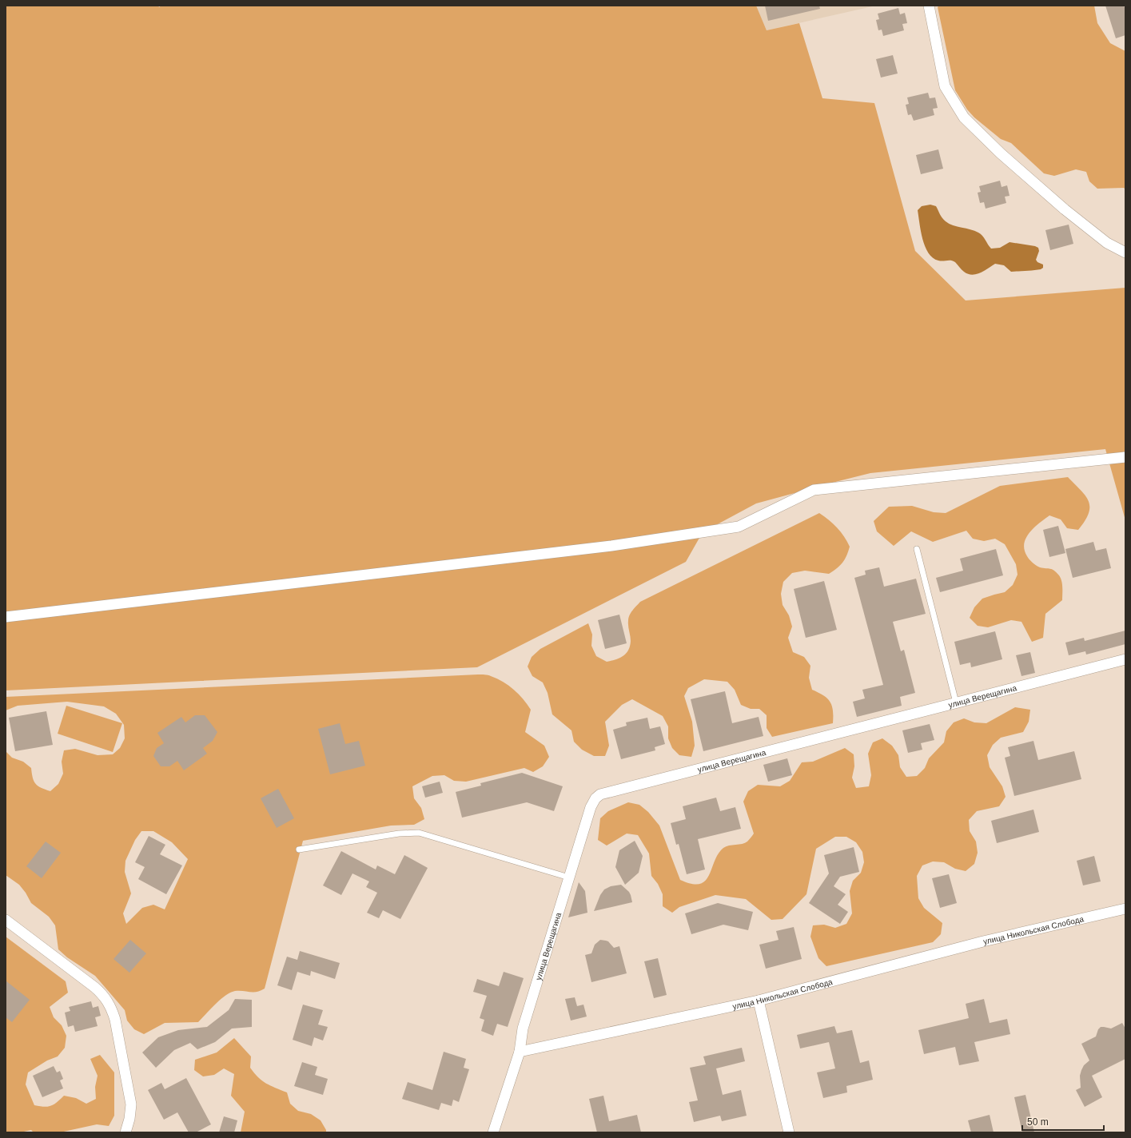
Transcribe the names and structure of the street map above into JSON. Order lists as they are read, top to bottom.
{
  "streets": {
    "street": ["улица Верещагина", "улица Никольская Слобода"]
  },
  "crossings": [
    ["улица Верещагина", "улица Никольская Слобода"]
  ],
  "scale_bar": "50 m"
}
